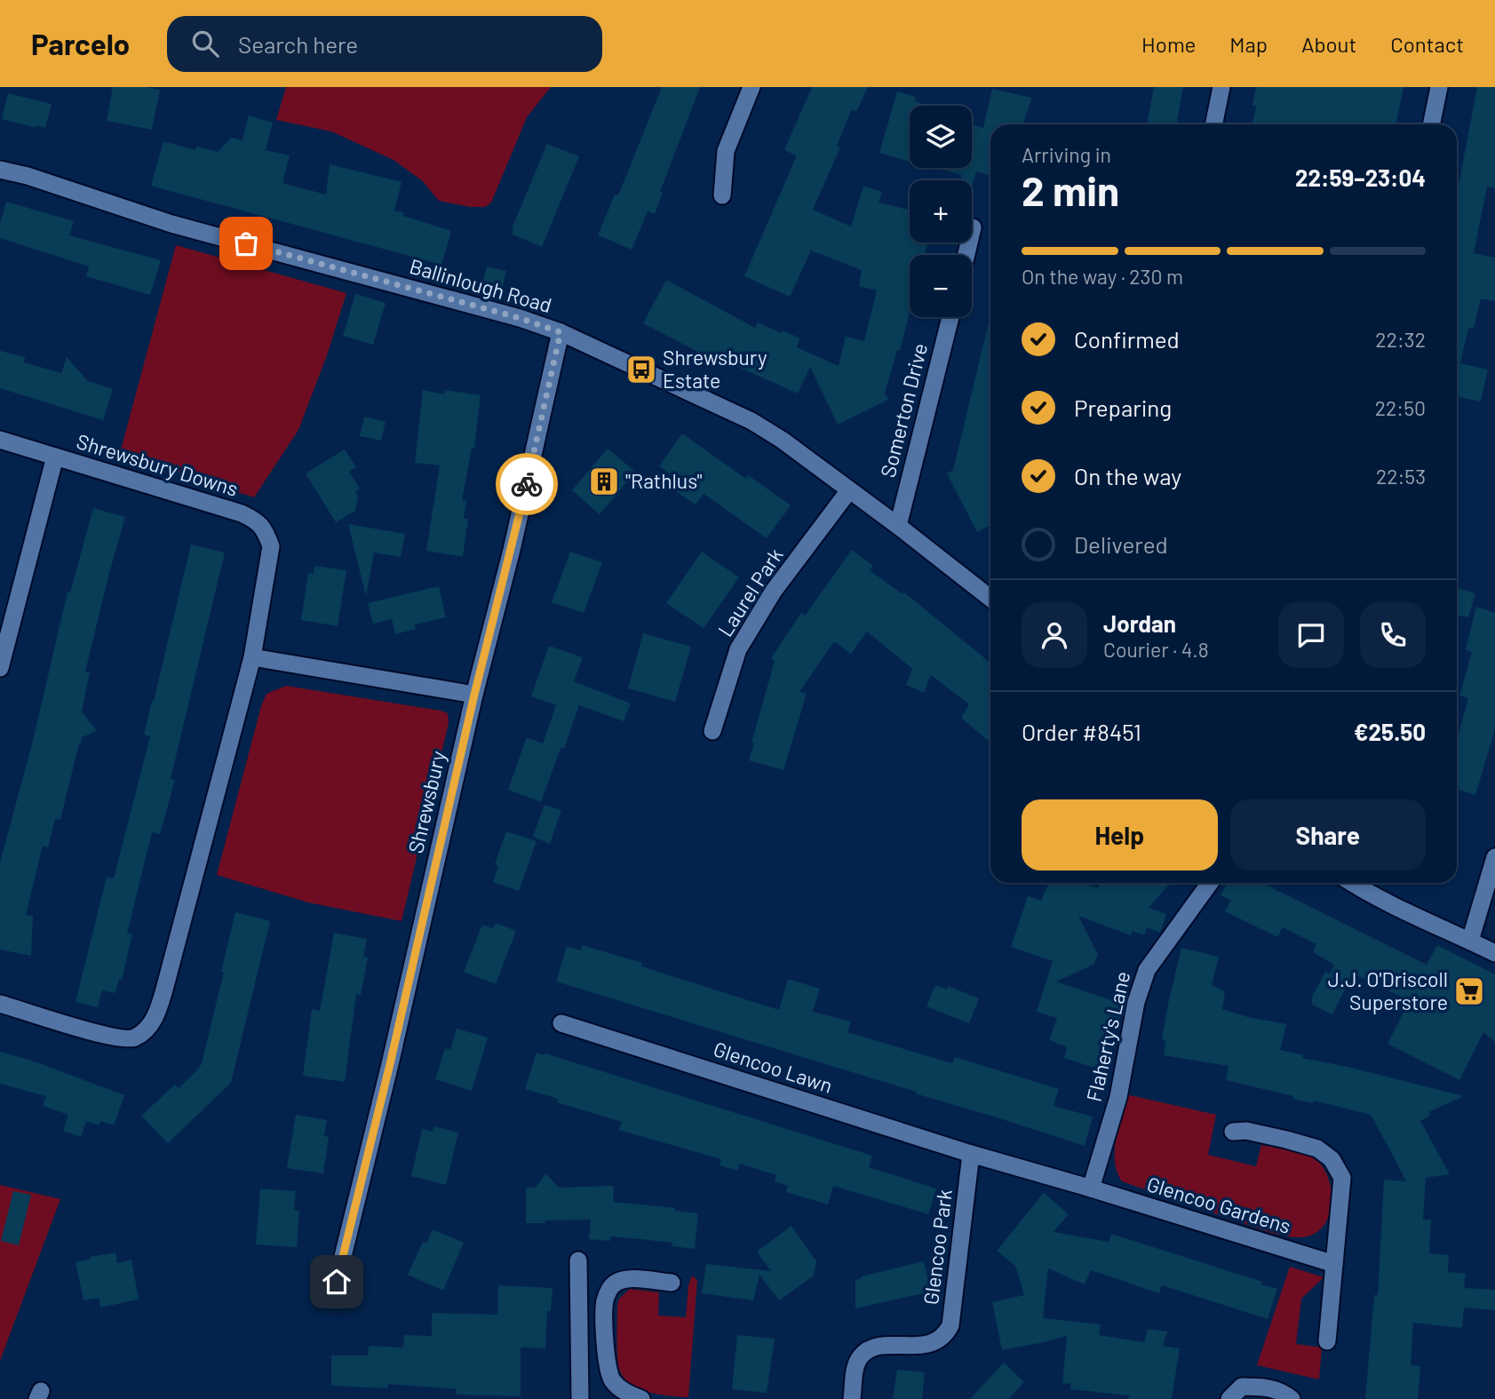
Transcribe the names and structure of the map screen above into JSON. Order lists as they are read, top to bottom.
{
  "streets": {
    "street": [
      "Ballinlough Road",
      "Somerton Drive",
      "Shrewsbury Downs",
      "Laurel Park",
      "Shrewsbury",
      "Flaherty's Lane",
      "Glencoo Lawn",
      "Glencoo Gardens",
      "Glencoo Park"
    ]
  },
  "crossings": [
    ["Ballinlough Road", "Somerton Drive"],
    ["Ballinlough Road", "Laurel Park"],
    ["Ballinlough Road", "Shrewsbury"],
    ["Flaherty's Lane", "Glencoo Gardens"],
    ["Glencoo Lawn", "Glencoo Park"]
  ],
  "places": {
    "bus stop": ["Shrewsbury Estate"],
    "building": ["\"Rathlus\""],
    "supermarket": ["J.J. O'Driscoll Superstore"]
  },
  "page": {
    "header": "Parcelo",
    "search": "Search here",
    "nav": [
      "Home",
      "Map",
      "About",
      "Contact"
    ],
    "map_buttons": ["+", "−"],
    "heading": ["2 min", "Arriving in", "22:59–23:04"],
    "panel": [
      "Jordan",
      "Courier · 4.8",
      "Order #8451",
      "€25.50"
    ],
    "bar": "On the way · 230 m",
    "list": [
      ["Confirmed", "22:32"],
      ["Preparing", "22:50"],
      ["On the way", "22:53"],
      "Delivered"
    ],
    "buttons": ["Help", "Share"]
  }
}
